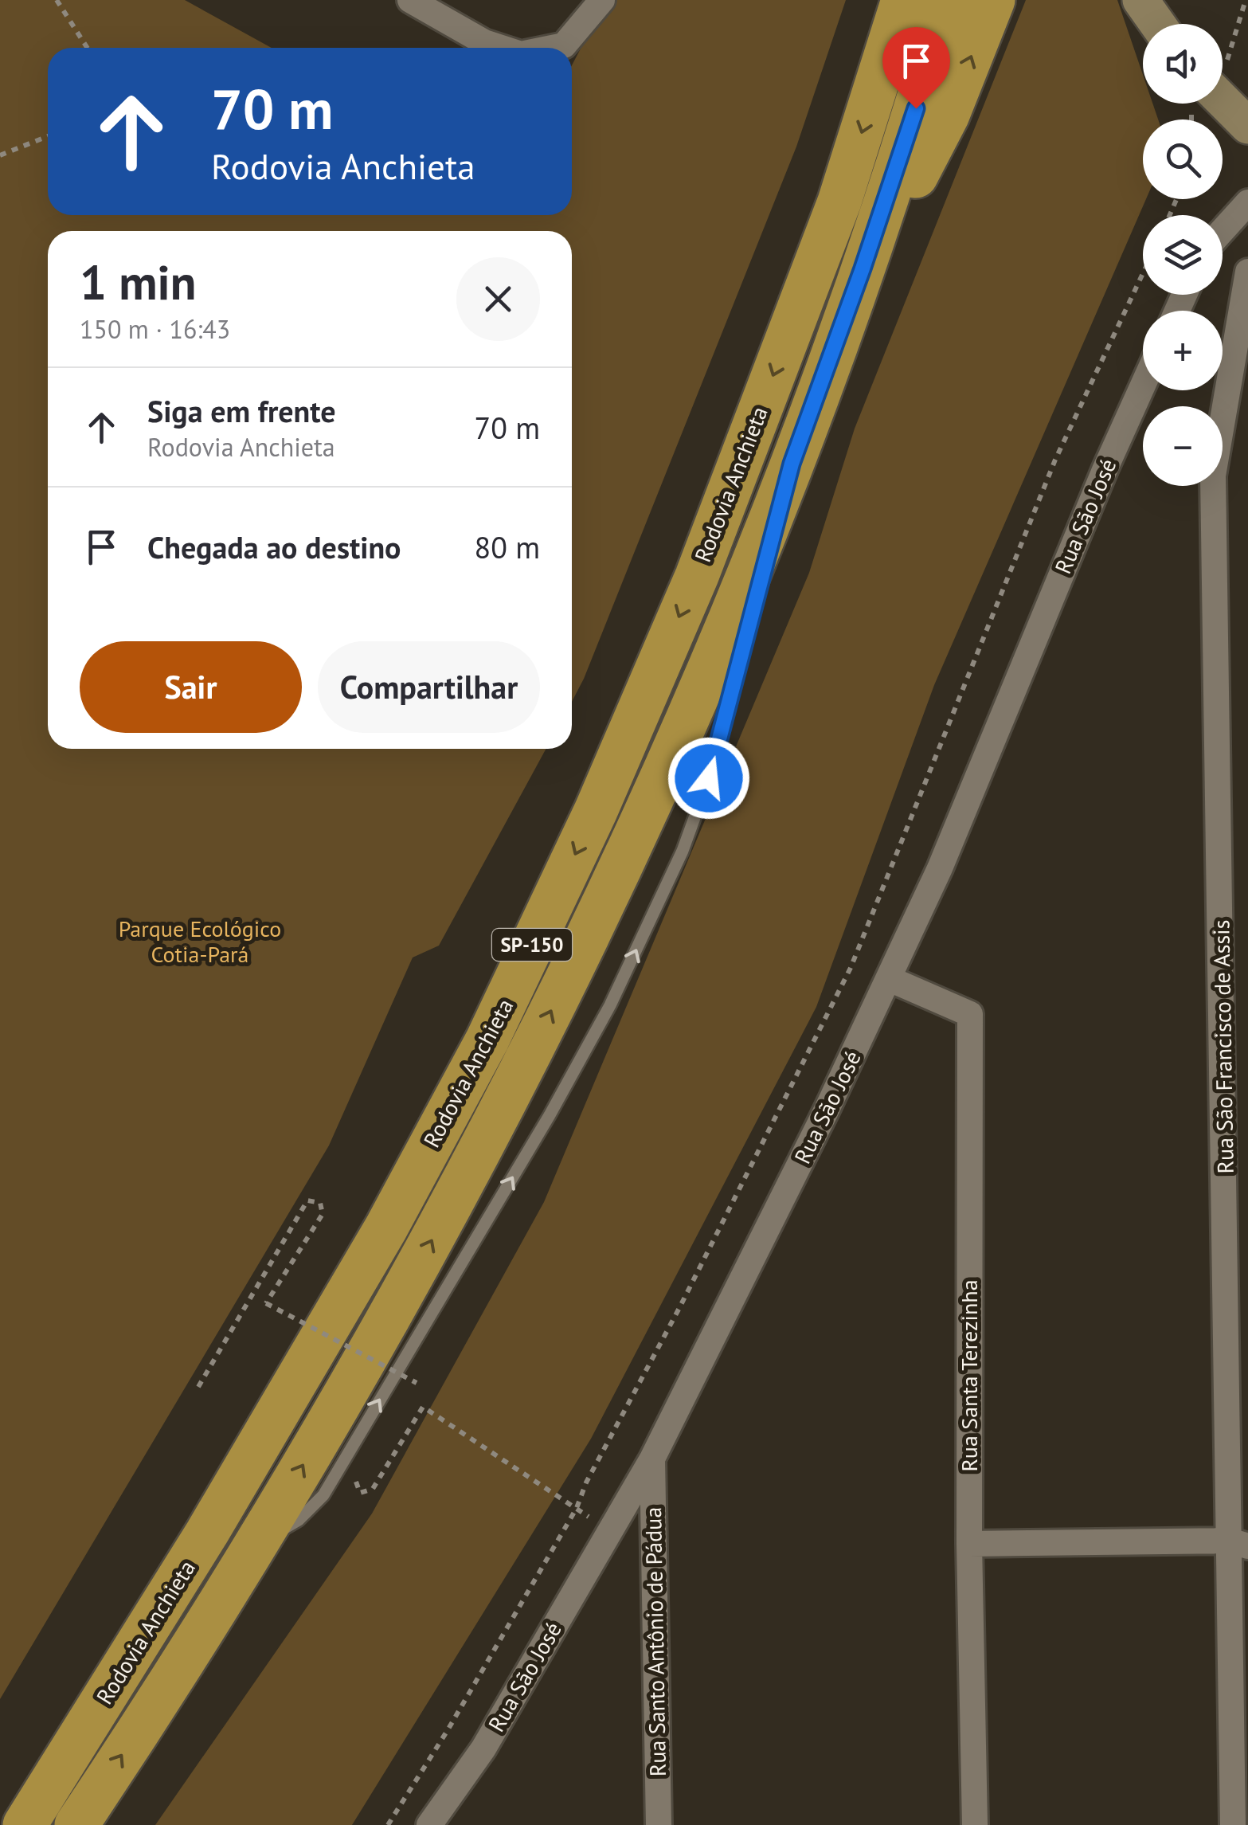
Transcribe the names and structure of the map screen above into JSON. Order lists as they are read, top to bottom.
{
  "streets": {
    "highway": ["Rodovia Anchieta", "SP-150"],
    "street": [
      "Rua São José",
      "Rua São Francisco de Assis",
      "Rua Santa Terezinha",
      "Rua Santo Antônio de Pádua"
    ]
  },
  "crossings": [
    ["Rua São José", "Rua Santa Terezinha"],
    ["Rua São José", "Rua Santo Antônio de Pádua"]
  ],
  "parks": ["Parque Ecológico Cotia-Pará"],
  "page": {
    "map_buttons": ["+", "−"],
    "turn": ["70 m", "Rodovia Anchieta"],
    "heading": ["1 min", "150 m · 16:43"],
    "list": [
      {
        "name": "Siga em frente",
        "note": "Rodovia Anchieta",
        "value": "70 m"
      },
      {
        "name": "Chegada ao destino",
        "value": "80 m"
      }
    ],
    "buttons": ["Sair", "Compartilhar"]
  }
}
